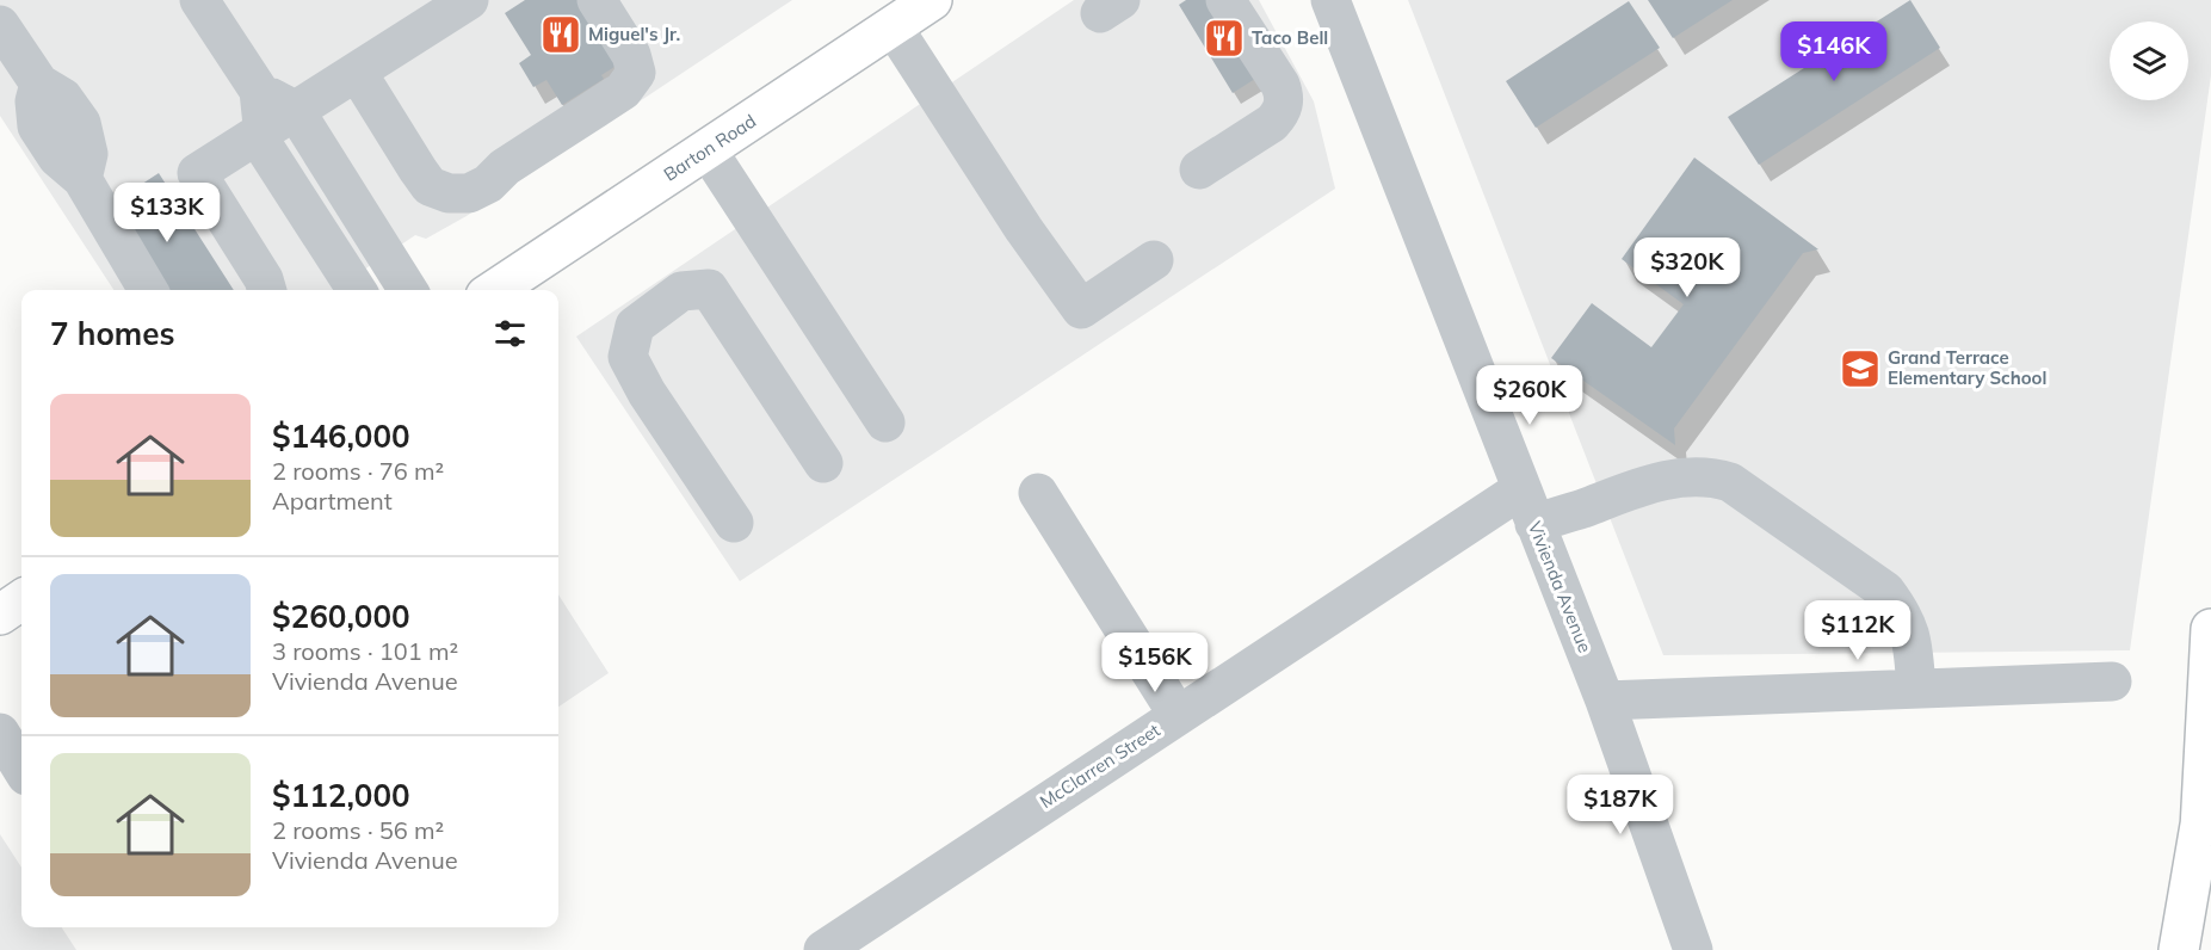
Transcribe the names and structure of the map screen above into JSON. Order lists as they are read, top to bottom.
{
  "streets": {
    "main road": ["Barton Road"],
    "street": ["Vivienda Avenue", "McClarren Street"]
  },
  "crossings": [
    ["Vivienda Avenue", "McClarren Street"]
  ],
  "places": {
    "restaurant": ["Miguel's Jr.", "Taco Bell"],
    "school or university": ["Grand Terrace Elementary School"]
  },
  "page": {
    "price": [
      "$146K",
      "$133K",
      "$320K",
      "$260K",
      "$112K",
      "$156K",
      "$187K"
    ],
    "heading": "7 homes",
    "list": [
      {
        "name": "$146,000",
        "note": "2 rooms · 76 m² · Apartment"
      },
      {
        "name": "$260,000",
        "note": "3 rooms · 101 m² · Vivienda Avenue"
      },
      {
        "name": "$112,000",
        "note": "2 rooms · 56 m² · Vivienda Avenue"
      }
    ]
  }
}
